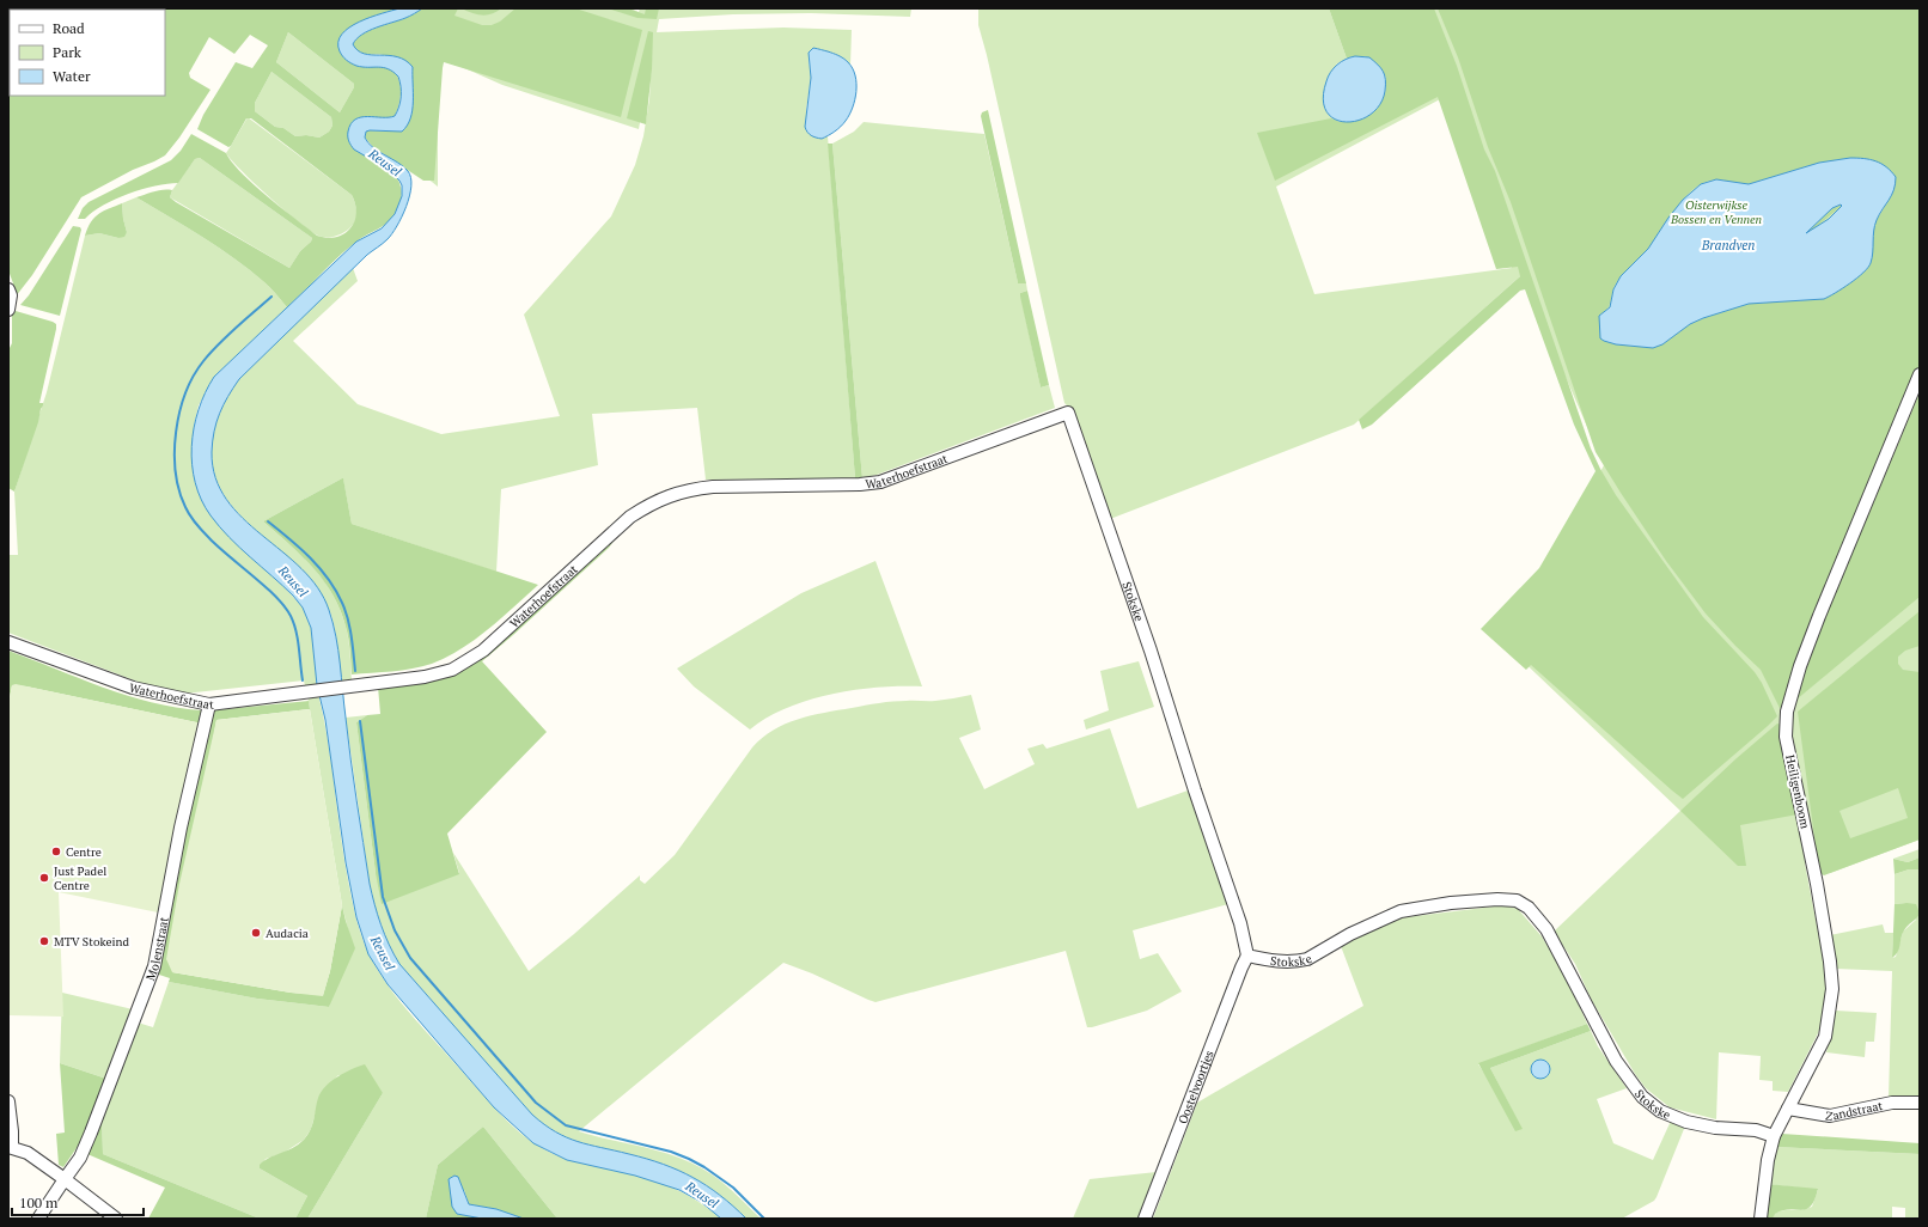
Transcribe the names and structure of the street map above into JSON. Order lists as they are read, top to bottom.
{
  "streets": {
    "street": [
      "Waterhoefstraat",
      "Stokske",
      "Heiligenboom",
      "Molenstraat",
      "Oostelvoortjes",
      "Zandstraat"
    ]
  },
  "crossings": [
    ["Waterhoefstraat", "Stokske"],
    ["Waterhoefstraat", "Molenstraat"],
    ["Stokske", "Heiligenboom"],
    ["Stokske", "Oostelvoortjes"],
    ["Heiligenboom", "Zandstraat"]
  ],
  "water": ["Reusel", "Brandven"],
  "parks": ["Oisterwijkse Bossen en Vennen"],
  "places": [
    "Centre",
    "Just Padel Centre",
    "Audacia",
    "MTV Stokeind"
  ],
  "legend": ["Road", "Park", "Water"],
  "scale_bar": "100 m"
}
